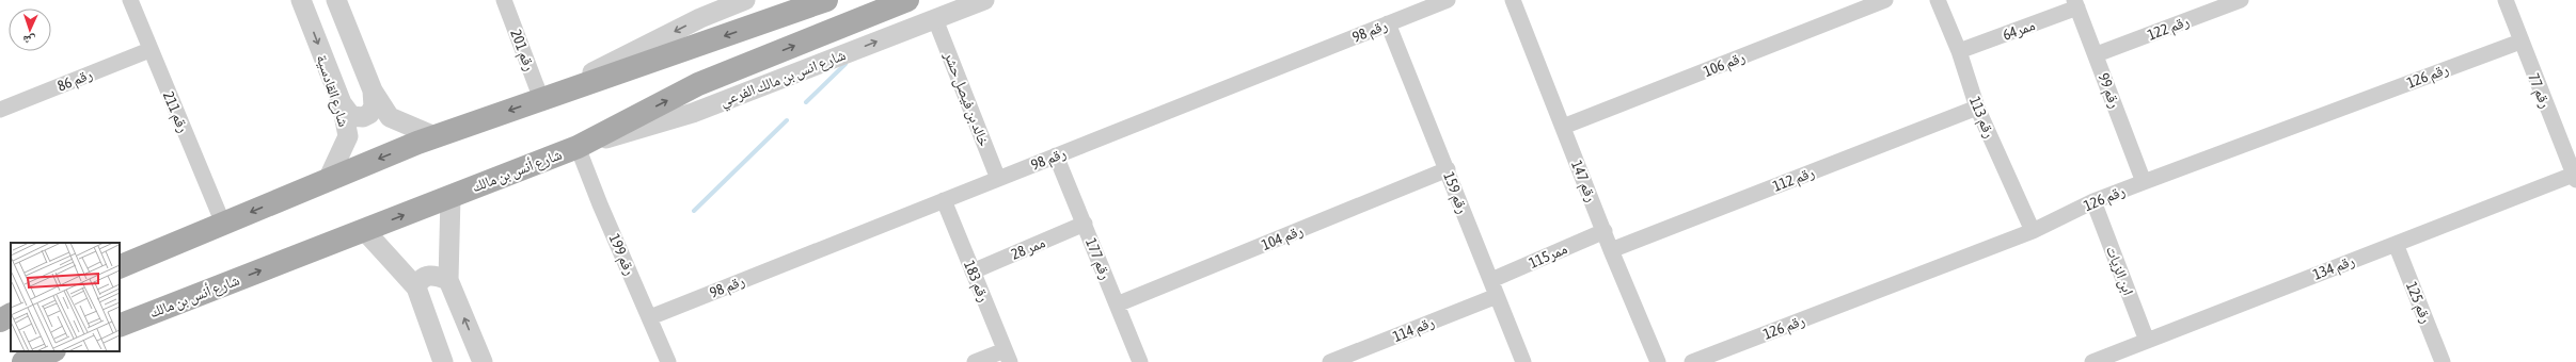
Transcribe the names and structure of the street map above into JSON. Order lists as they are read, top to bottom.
{
  "streets": {
    "main road": ["شارع أنس بن مالك"],
    "street": [
      "رقم 122",
      "ممر64",
      "رقم 98",
      "رقم 201",
      "رقم 106",
      "رقم 126",
      "شارع انس بن مالك الفرعي",
      "رقم 86",
      "شارع القادسية",
      "رقم 99",
      "رقم 77",
      "خالد بن فيصل حشر",
      "رقم 211",
      "رقم 113",
      "رقم 112",
      "رقم 147",
      "رقم 159",
      "رقم 104",
      "ممر 28",
      "رقم 199",
      "ممر115",
      "رقم 177",
      "رقم 134",
      "ابن الزيات",
      "رقم 183",
      "رقم 125",
      "رقم 114"
    ]
  },
  "crossings": [
    ["رقم 122", "رقم 99"],
    ["ممر64", "رقم 99"],
    ["ممر64", "رقم 113"],
    ["رقم 98", "خالد بن فيصل حشر"],
    ["رقم 98", "رقم 159"],
    ["رقم 98", "رقم 199"],
    ["رقم 98", "رقم 177"],
    ["رقم 98", "رقم 183"],
    ["رقم 106", "رقم 147"],
    ["رقم 126", "رقم 99"],
    ["رقم 126", "رقم 77"],
    ["رقم 126", "رقم 113"],
    ["رقم 126", "ابن الزيات"],
    ["شارع انس بن مالك الفرعي", "خالد بن فيصل حشر"],
    ["شارع انس بن مالك الفرعي", "شارع أنس بن مالك"],
    ["شارع انس بن مالك الفرعي", "رقم 199"],
    ["رقم 86", "رقم 211"],
    ["رقم 77", "رقم 134"],
    ["رقم 113", "رقم 112"],
    ["شارع أنس بن مالك", "رقم 199"],
    ["رقم 112", "رقم 147"],
    ["رقم 147", "ممر115"],
    ["رقم 159", "رقم 104"],
    ["رقم 159", "ممر115"],
    ["رقم 159", "رقم 114"],
    ["رقم 104", "رقم 177"],
    ["ممر 28", "رقم 177"],
    ["ممر 28", "رقم 183"],
    ["رقم 134", "ابن الزيات"],
    ["رقم 134", "رقم 125"]
  ],
  "north": "bottom"
}
